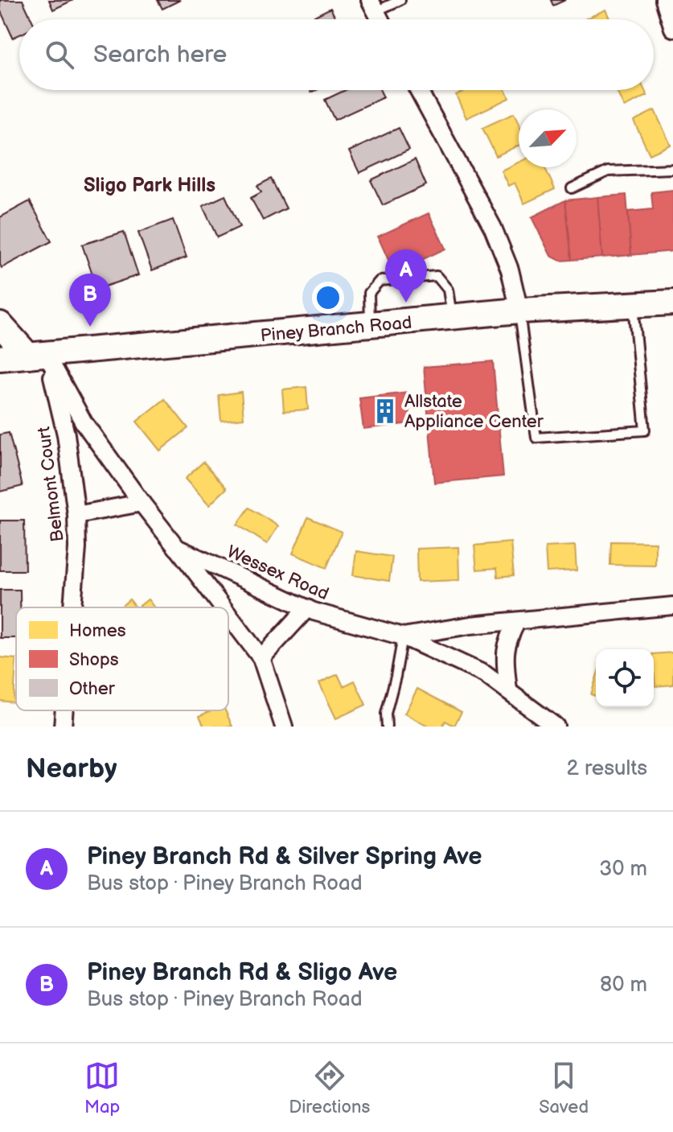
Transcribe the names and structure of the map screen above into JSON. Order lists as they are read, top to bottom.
{
  "streets": {
    "main road": ["Piney Branch Road"],
    "street": ["Belmont Court", "Wessex Road"]
  },
  "crossings": [
    ["Piney Branch Road", "Belmont Court"],
    ["Piney Branch Road", "Wessex Road"],
    ["Belmont Court", "Wessex Road"]
  ],
  "districts": ["Sligo Park Hills"],
  "places": {
    "building": ["Allstate Appliance Center"]
  },
  "legend": ["Homes", "Shops", "Other"],
  "north": "top right",
  "page": {
    "search": "Search here",
    "pins": ["A", "B"],
    "heading": ["Nearby", "2 results"],
    "list": [
      {
        "mark": "A",
        "name": "Piney Branch Rd & Silver Spring Ave",
        "note": "Bus stop · Piney Branch Road",
        "value": "30 m"
      },
      {
        "mark": "B",
        "name": "Piney Branch Rd & Sligo Ave",
        "note": "Bus stop · Piney Branch Road",
        "value": "80 m"
      }
    ],
    "nav": ["Map", "Directions", "Saved"]
  }
}
